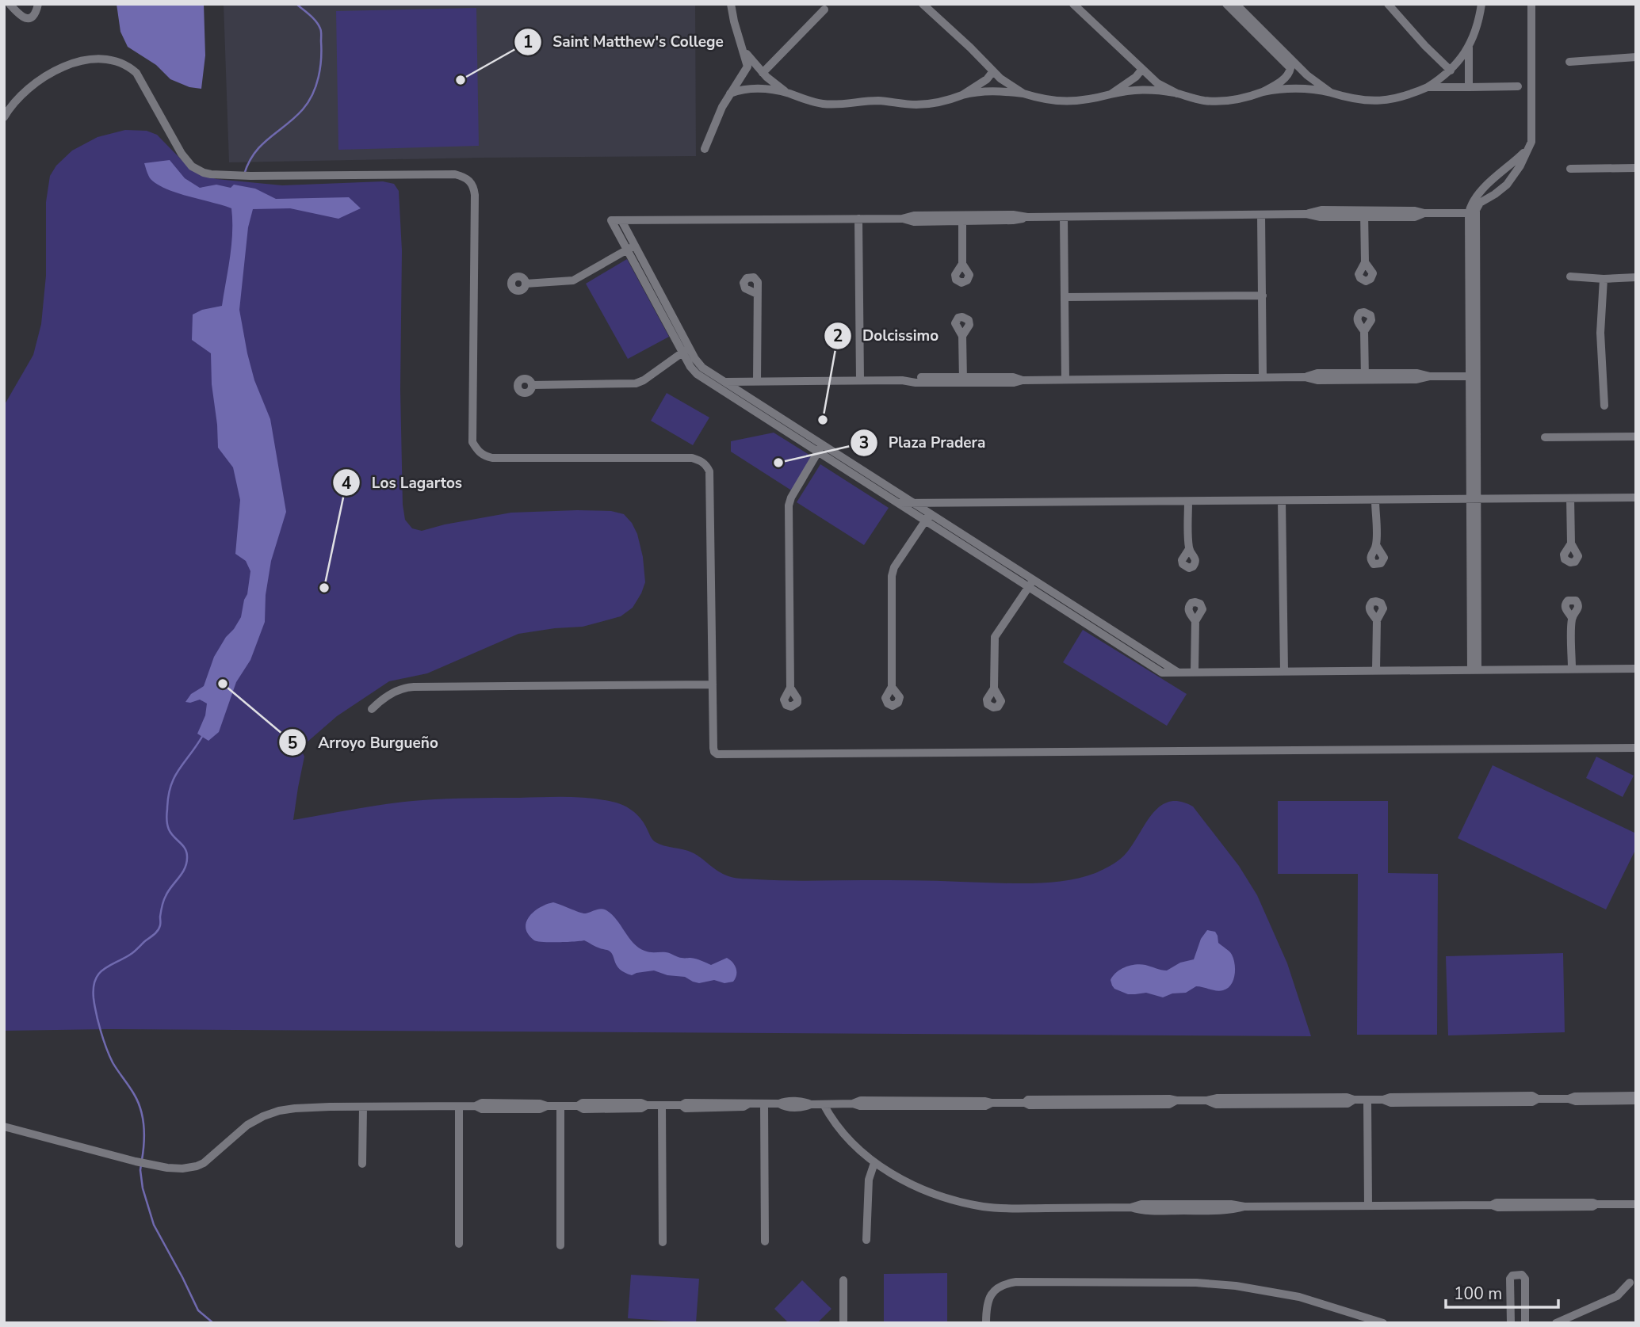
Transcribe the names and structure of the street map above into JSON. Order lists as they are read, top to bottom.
{
  "places": [
    "Saint Matthew's College",
    "Dolcissimo",
    "Plaza Pradera",
    "Los Lagartos",
    "Arroyo Burgueño"
  ],
  "scale_bar": "100 m"
}
